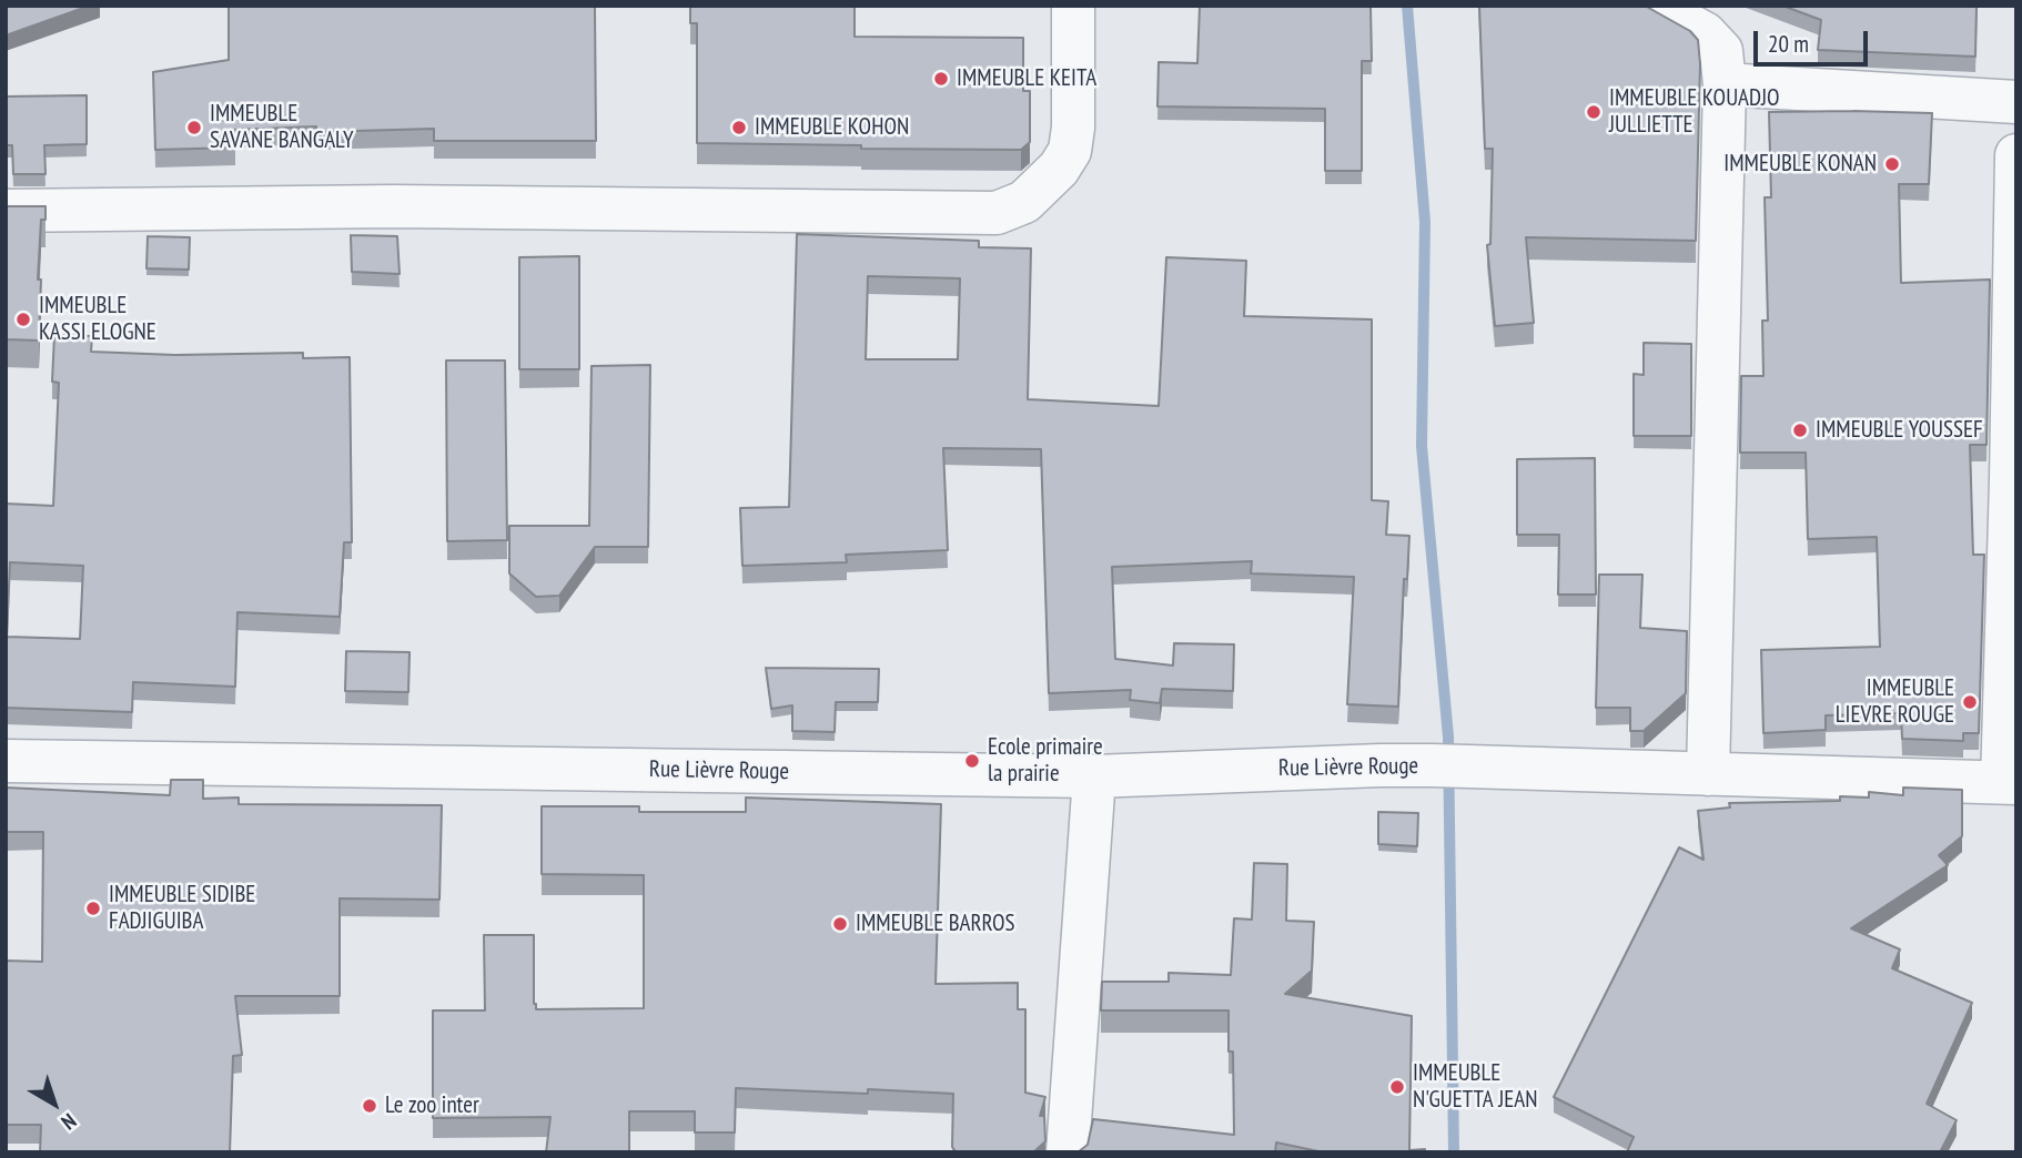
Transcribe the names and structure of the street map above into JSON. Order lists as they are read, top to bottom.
{
  "streets": {
    "street": ["Rue Lièvre Rouge"]
  },
  "places": [
    "IMMEUBLE KEITA",
    "IMMEUBLE KOUADJO JULLIETTE",
    "IMMEUBLE SAVANE BANGALY",
    "IMMEUBLE KOHON",
    "IMMEUBLE KONAN",
    "IMMEUBLE KASSI ELOGNE",
    "IMMEUBLE YOUSSEF",
    "IMMEUBLE LIEVRE ROUGE",
    "Ecole primaire la prairie",
    "IMMEUBLE SIDIBE FADJIGUIBA",
    "IMMEUBLE BARROS",
    "IMMEUBLE N'GUETTA JEAN",
    "Le zoo inter"
  ],
  "scale_bar": "20 m",
  "north": "bottom right"
}
